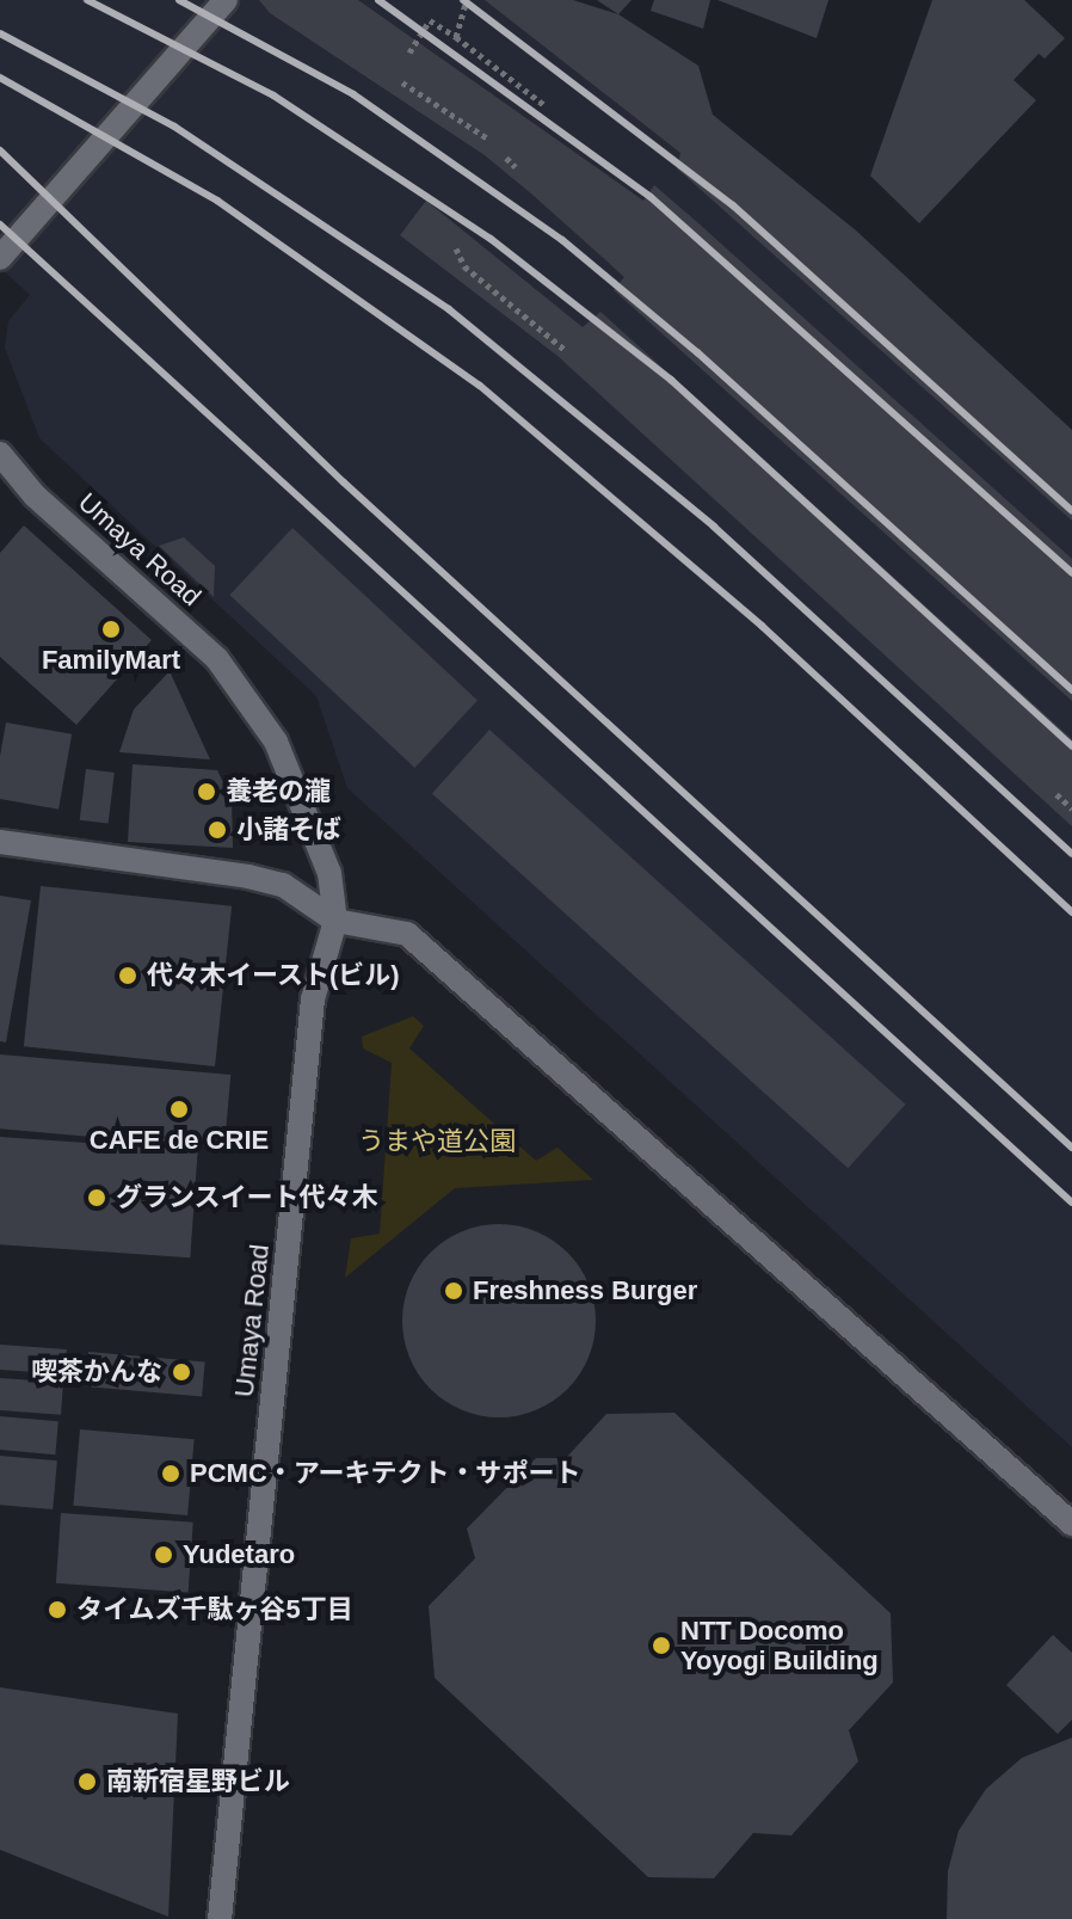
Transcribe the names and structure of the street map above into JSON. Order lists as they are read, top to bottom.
{
  "streets": {
    "street": ["Umaya Road"]
  },
  "parks": ["うまや道公園"],
  "places": [
    "FamilyMart",
    "養老の瀧",
    "小諸そば",
    "代々木イースト(ビル)",
    "CAFE de CRIE",
    "グランスイート代々木",
    "Freshness Burger",
    "喫茶かんな",
    "PCMC・アーキテクト・サポート",
    "Yudetaro",
    "タイムズ千駄ヶ谷5丁目",
    "NTT Docomo Yoyogi Building",
    "南新宿星野ビル"
  ]
}
